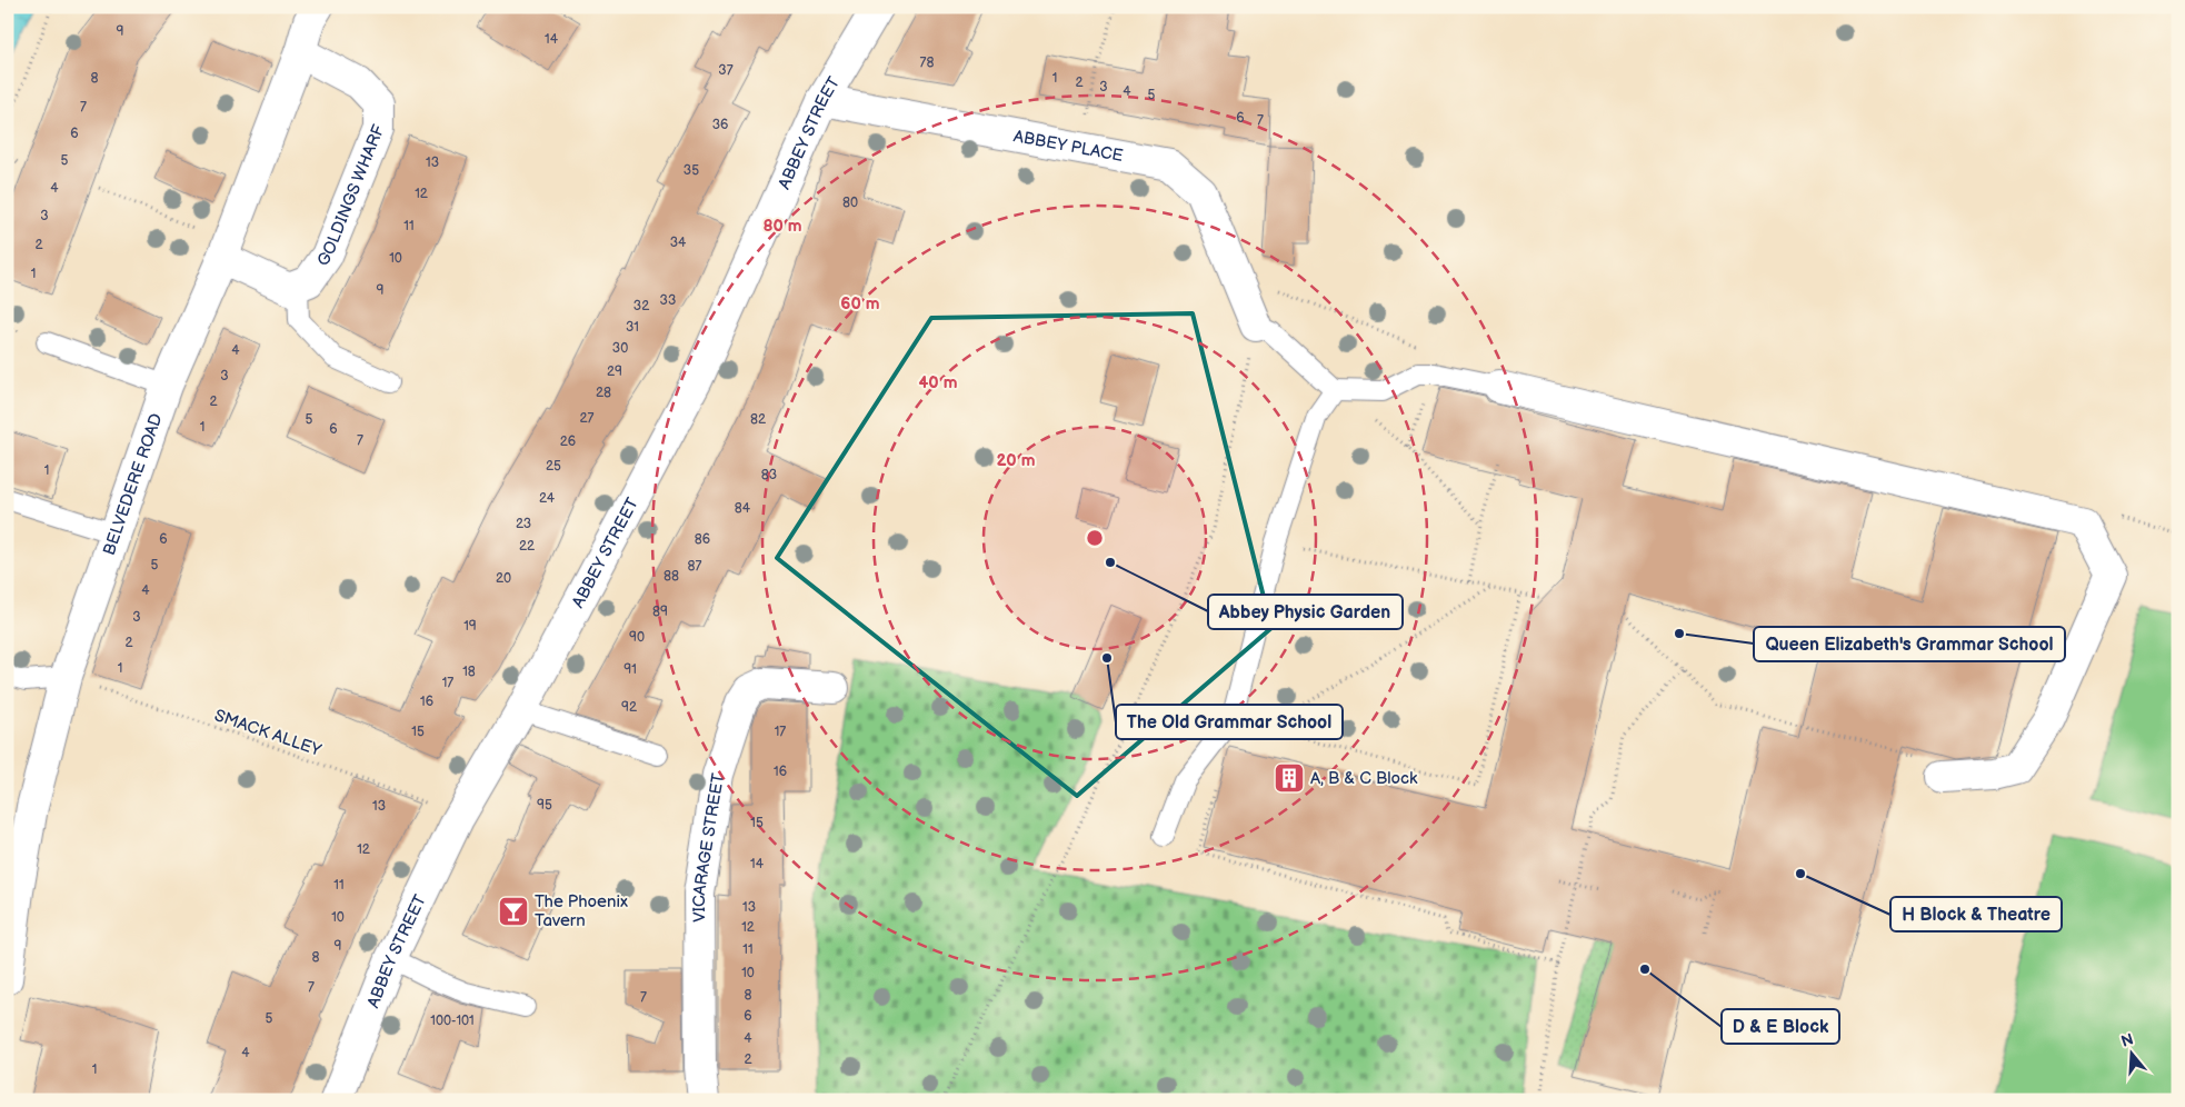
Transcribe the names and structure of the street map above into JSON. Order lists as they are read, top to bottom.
{
  "streets": {
    "street": [
      "ABBEY STREET",
      "ABBEY PLACE",
      "GOLDINGS WHARF",
      "BELVEDERE ROAD",
      "VICARAGE STREET"
    ],
    "path": ["SMACK ALLEY"]
  },
  "crossings": [
    ["ABBEY STREET", "ABBEY PLACE"],
    ["ABBEY STREET", "SMACK ALLEY"],
    ["GOLDINGS WHARF", "BELVEDERE ROAD"],
    ["BELVEDERE ROAD", "SMACK ALLEY"]
  ],
  "places": {
    "other": [
      "Abbey Physic Garden",
      "Queen Elizabeth's Grammar School",
      "The Old Grammar School",
      "H Block & Theatre",
      "D & E Block"
    ],
    "building": ["A, B & C Block"],
    "bar": ["The Phoenix Tavern"]
  },
  "house_numbers": [
    "9",
    "14",
    "78",
    "37",
    "8",
    "1",
    "2",
    "3",
    "4",
    "5",
    "7",
    "6",
    "7",
    "36",
    "6",
    "5",
    "13",
    "35",
    "4",
    "12",
    "80",
    "3",
    "11",
    "34",
    "2",
    "10",
    "1",
    "9",
    "33",
    "32",
    "31",
    "30",
    "4",
    "29",
    "3",
    "28",
    "2",
    "27",
    "5",
    "82",
    "1",
    "6",
    "7",
    "26",
    "25",
    "1",
    "83",
    "24",
    "84",
    "23",
    "6",
    "86",
    "22",
    "5",
    "87",
    "88",
    "20",
    "4",
    "89",
    "3",
    "19",
    "90",
    "2",
    "1",
    "91",
    "18",
    "17",
    "16",
    "92",
    "15",
    "17",
    "16",
    "95",
    "13",
    "15",
    "12",
    "14",
    "11",
    "13",
    "10",
    "12",
    "9",
    "11",
    "8",
    "10",
    "7",
    "8",
    "7",
    "6",
    "5",
    "100-101",
    "4",
    "4",
    "2",
    "1"
  ],
  "north": "top",
  "rings": [
    "80 m",
    "60 m",
    "40 m",
    "20 m"
  ]
}
